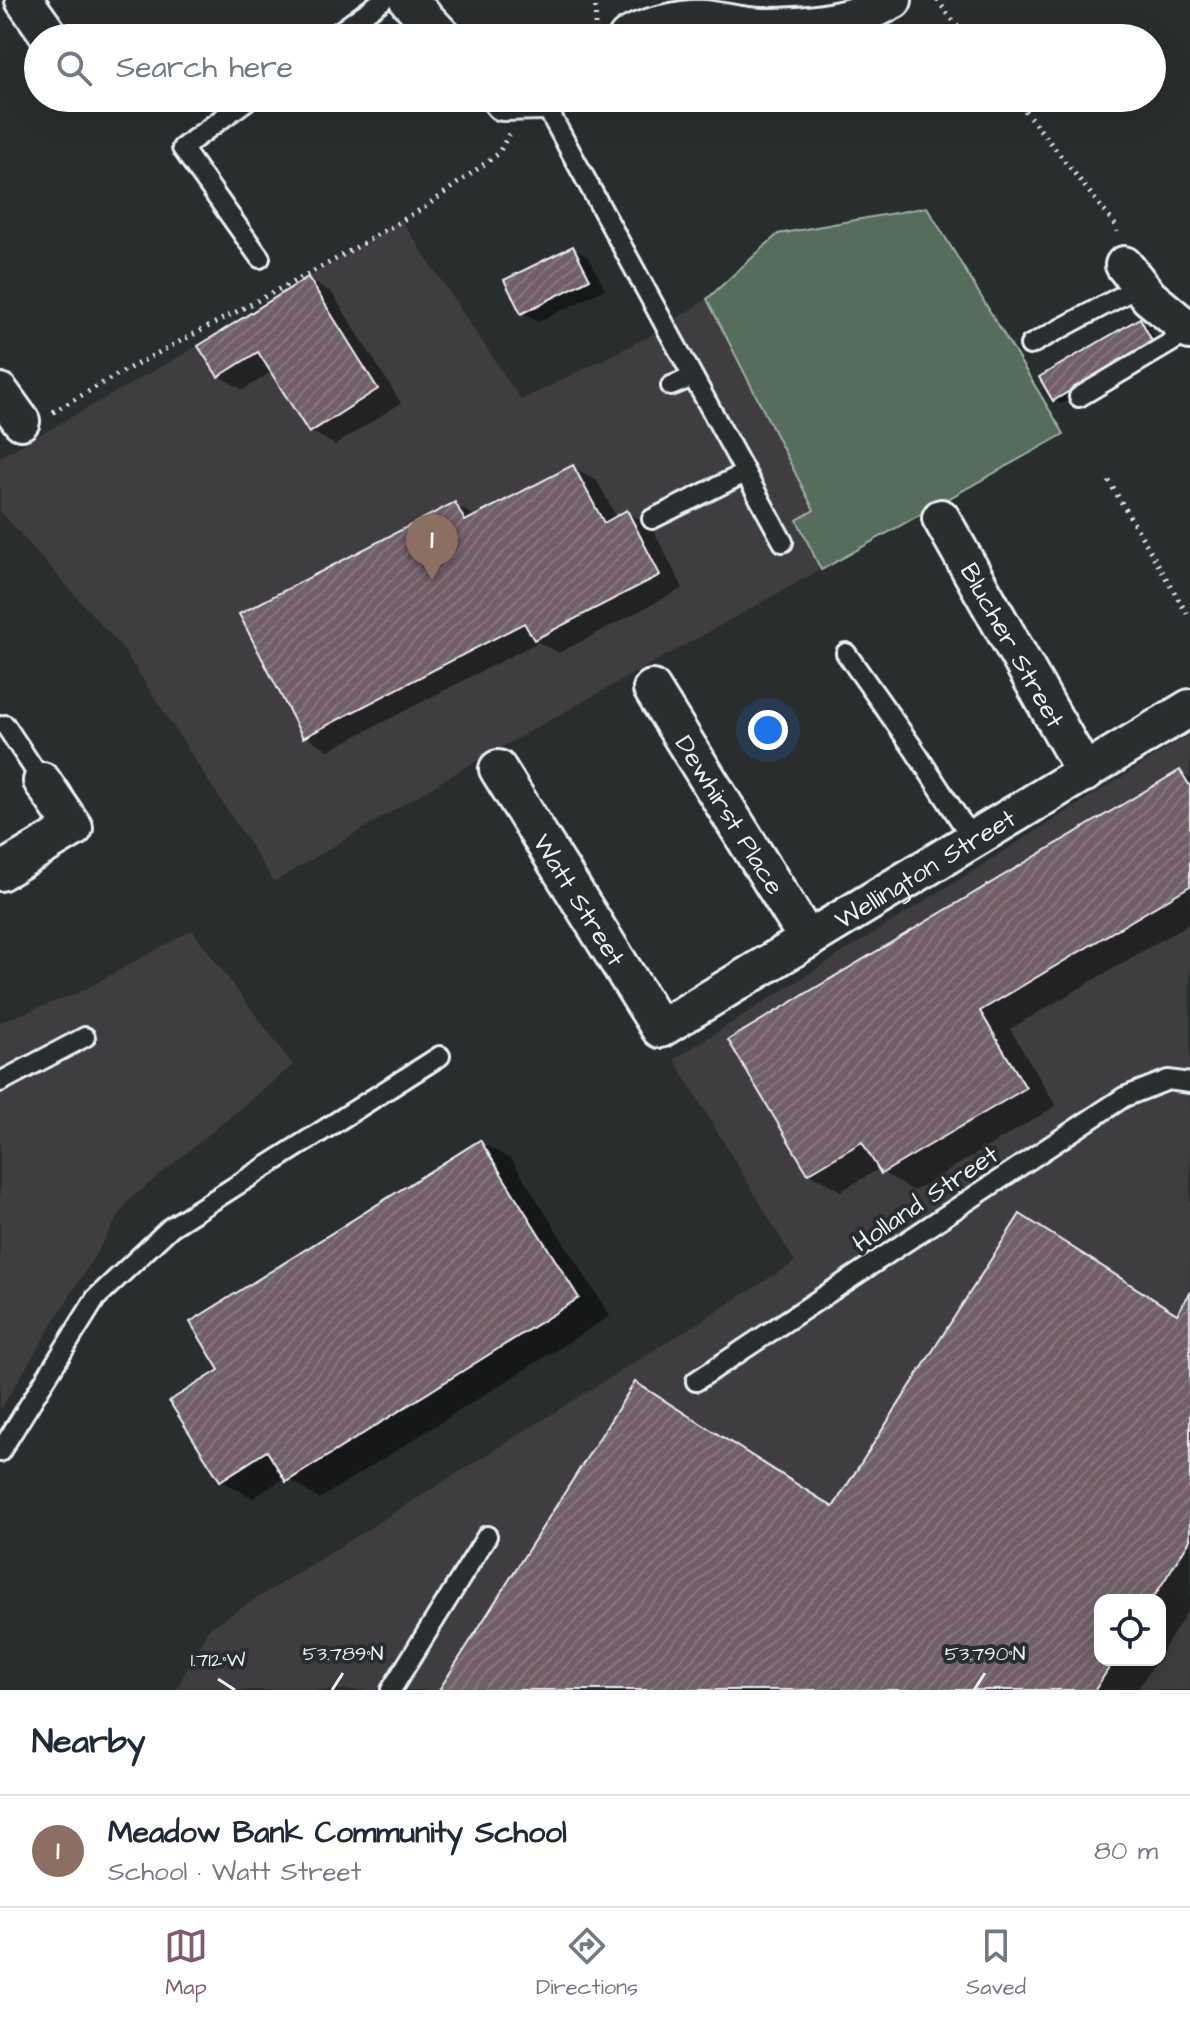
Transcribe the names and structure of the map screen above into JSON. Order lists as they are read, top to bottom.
{
  "streets": {
    "street": [
      "Blucher Street",
      "Dewhirst Place",
      "Wellington Street",
      "Watt Street"
    ],
    "lane": ["Holland Street"]
  },
  "crossings": [
    ["Blucher Street", "Wellington Street"],
    ["Dewhirst Place", "Wellington Street"],
    ["Wellington Street", "Watt Street"]
  ],
  "page": {
    "search": "Search here",
    "pins": "1",
    "heading": "Nearby",
    "list": [
      {
        "mark": "1",
        "name": "Meadow Bank Community School",
        "note": "School · Watt Street",
        "value": "80 m"
      }
    ],
    "nav": ["Map", "Directions", "Saved"]
  },
  "coordinates": ["53.789°N", "53.790°N", "1.712°W"]
}
